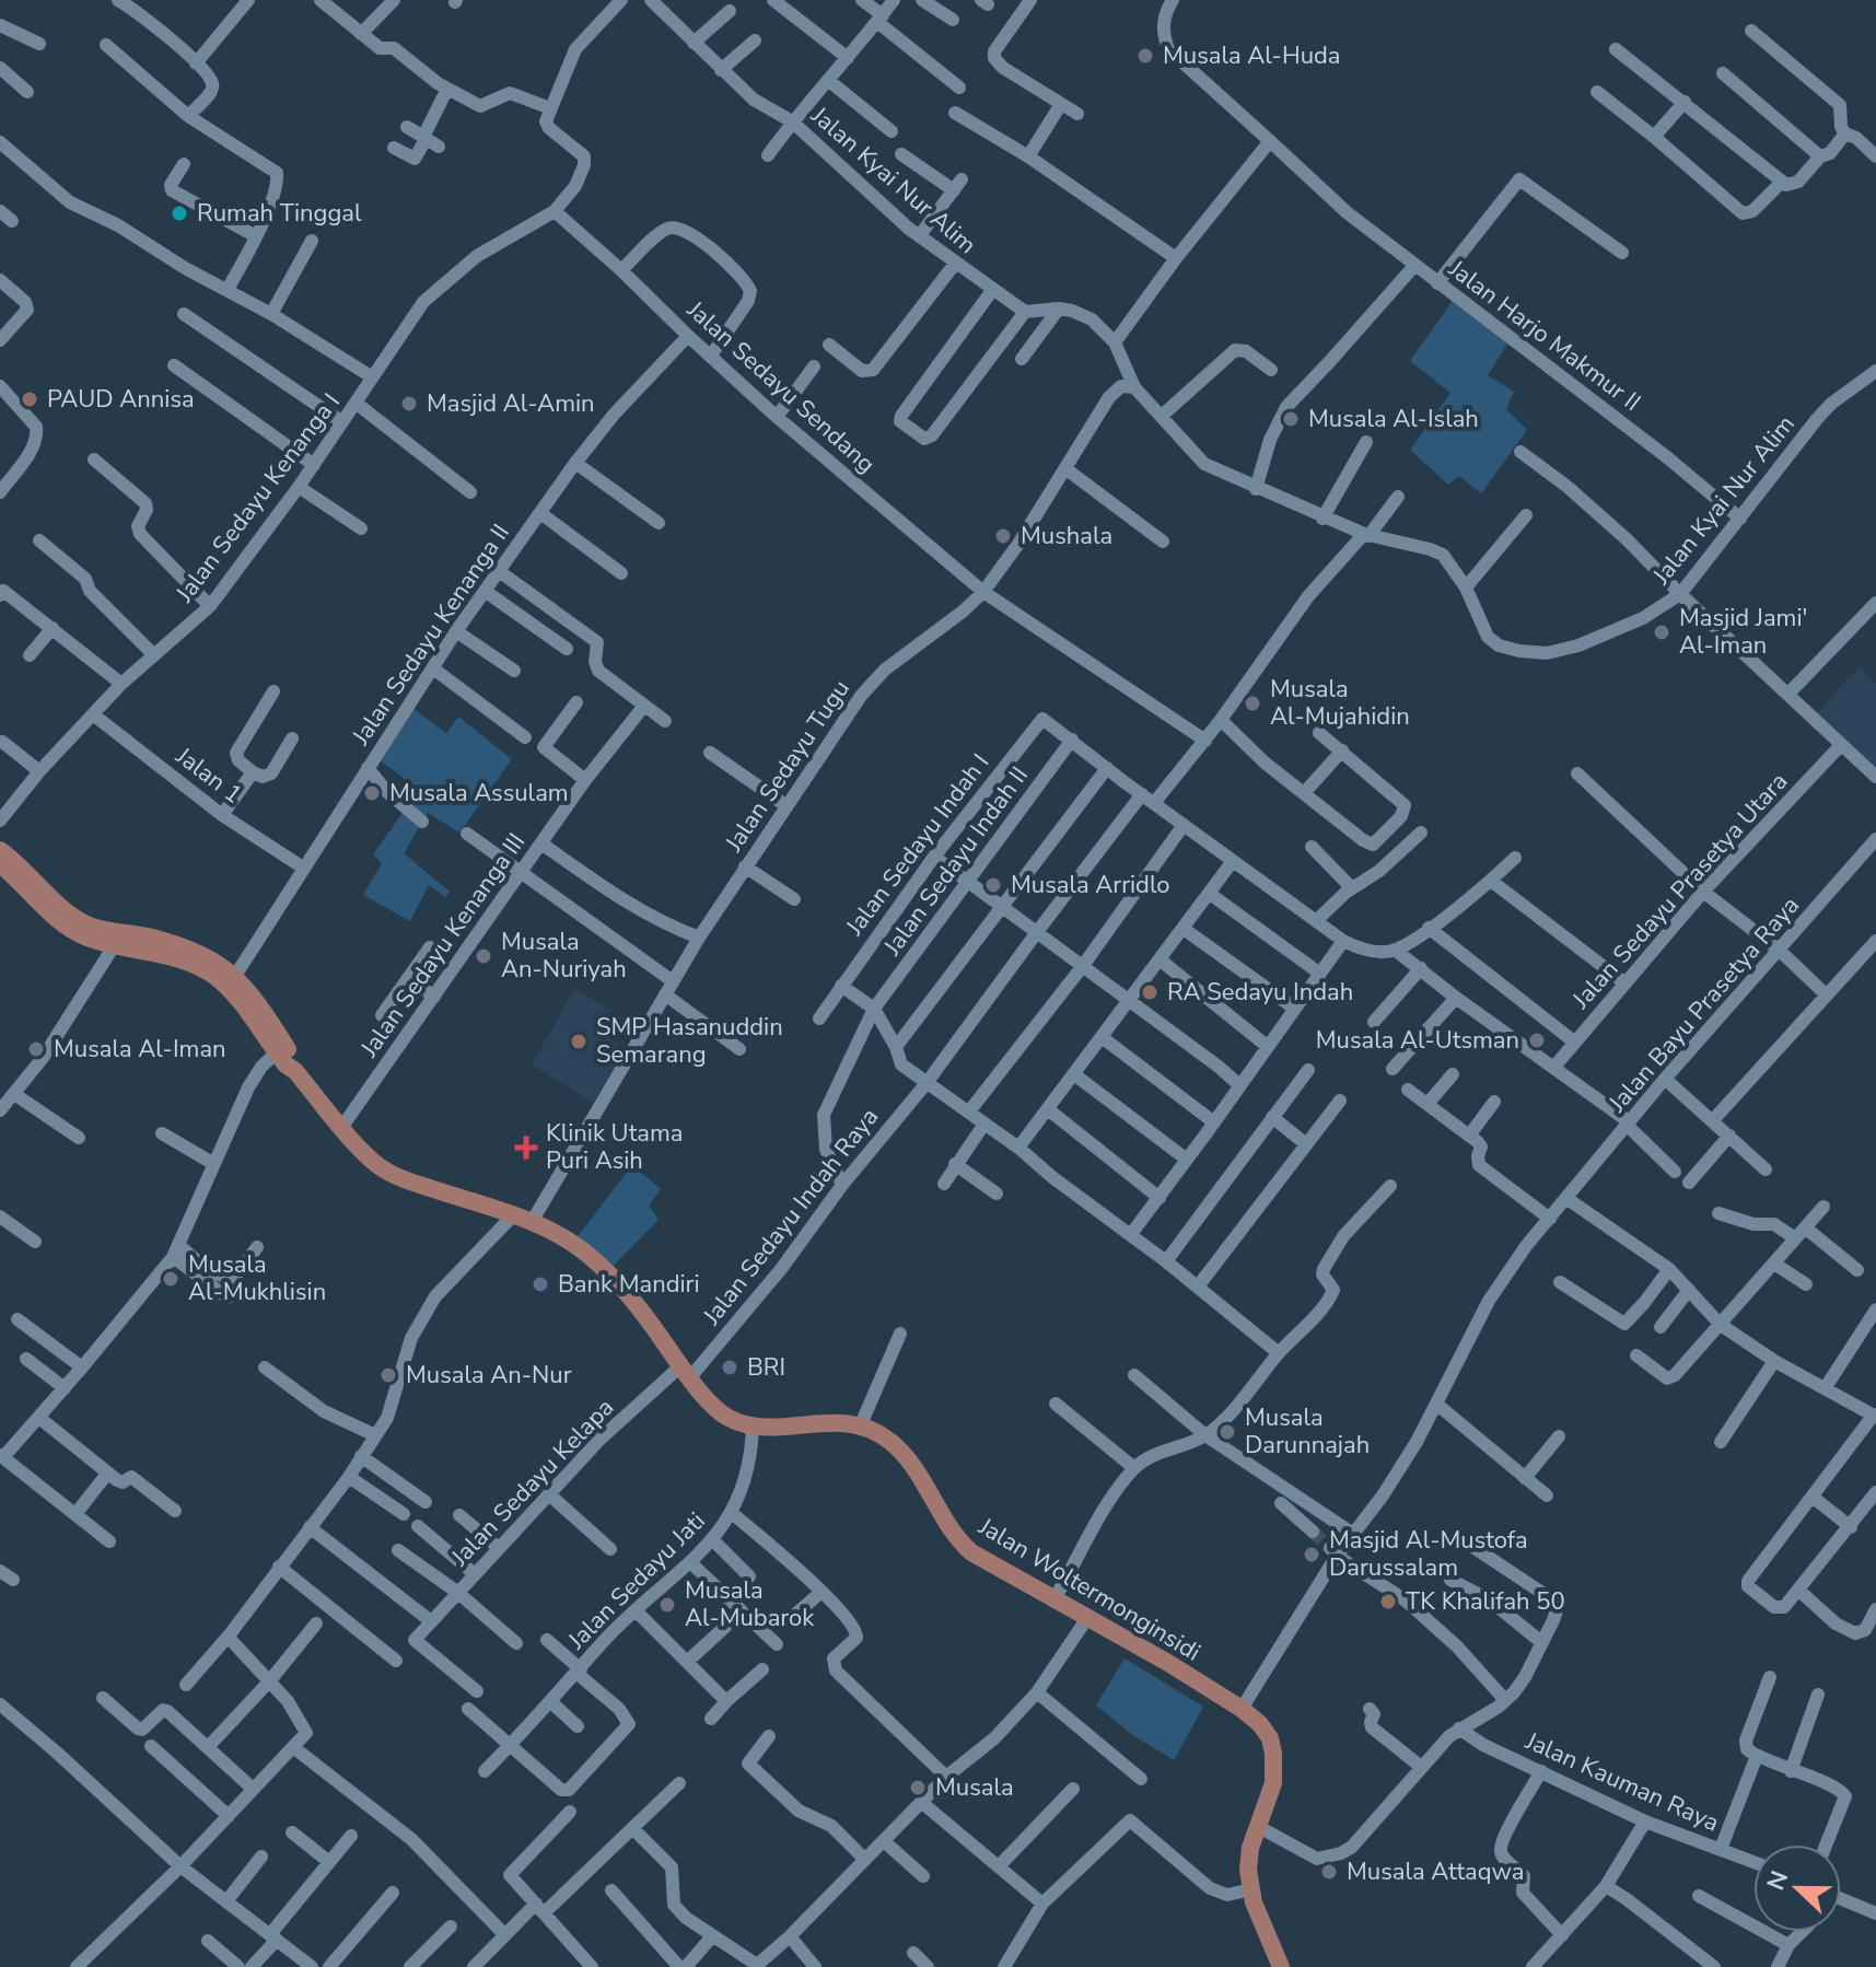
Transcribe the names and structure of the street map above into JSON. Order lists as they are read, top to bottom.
{
  "streets": {
    "main road": ["Jalan Woltermonginsidi"],
    "street": [
      "Jalan Kyai Nur Alim",
      "Jalan Harjo Makmur II",
      "Jalan Sedayu Sendang",
      "Jalan Sedayu Kenanga I",
      "Jalan Sedayu Kenanga II",
      "Jalan Sedayu Tugu",
      "Jalan 1",
      "Jalan Sedayu Indah I",
      "Jalan Sedayu Indah II",
      "Jalan Sedayu Prasetya Utara",
      "Jalan Sedayu Kenanga III",
      "Jalan Bayu Prasetya Raya",
      "Jalan Sedayu Indah Raya",
      "Jalan Sedayu Kelapa",
      "Jalan Sedayu Jati",
      "Jalan Kauman Raya"
    ]
  },
  "crossings": [
    ["Jalan Kyai Nur Alim", "Jalan Harjo Makmur II"],
    ["Jalan Kyai Nur Alim", "Jalan Sedayu Tugu"],
    ["Jalan Kyai Nur Alim", "Jalan Sedayu Indah Raya"],
    ["Jalan Sedayu Sendang", "Jalan Sedayu Kenanga I"],
    ["Jalan Sedayu Sendang", "Jalan Sedayu Kenanga II"],
    ["Jalan Sedayu Sendang", "Jalan Sedayu Tugu"],
    ["Jalan Sedayu Sendang", "Jalan Sedayu Indah Raya"],
    ["Jalan Sedayu Kenanga I", "Jalan 1"],
    ["Jalan Sedayu Kenanga II", "Jalan 1"],
    ["Jalan Sedayu Indah I", "Jalan Sedayu Indah II"],
    ["Jalan Sedayu Indah II", "Jalan Sedayu Indah Raya"],
    ["Jalan Bayu Prasetya Raya", "Jalan Woltermonginsidi"],
    ["Jalan Sedayu Indah Raya", "Jalan Sedayu Kelapa"]
  ],
  "places": {
    "other": [
      "Musala Al-Huda",
      "Rumah Tinggal",
      "PAUD Annisa",
      "Masjid Al-Amin",
      "Musala Al-Islah",
      "Mushala",
      "Masjid Jami' Al-Iman",
      "Musala Al-Mujahidin",
      "Musala Assulam",
      "Musala Arridlo",
      "Musala An-Nuriyah",
      "RA Sedayu Indah",
      "Musala Al-Utsman",
      "SMP Hasanuddin Semarang",
      "Musala Al-Iman",
      "Musala Al-Mukhlisin",
      "Bank Mandiri",
      "BRI",
      "Musala An-Nur",
      "Musala Darunnajah",
      "Masjid Al-Mustofa Darussalam",
      "TK Khalifah 50",
      "Musala Al-Mubarok",
      "Musala",
      "Musala Attaqwa"
    ],
    "health": ["Klinik Utama Puri Asih"]
  },
  "north": "left"
}
